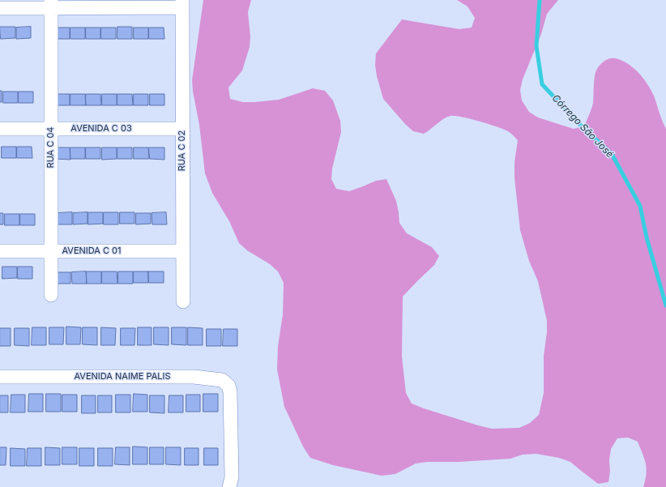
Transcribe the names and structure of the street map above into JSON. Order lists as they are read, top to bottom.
{
  "streets": {
    "street": [
      "AVENIDA C 03",
      "RUA C 04",
      "RUA C 02",
      "AVENIDA C 01",
      "AVENIDA NAIME PALIS"
    ]
  },
  "crossings": [
    ["AVENIDA C 03", "RUA C 04"],
    ["AVENIDA C 03", "RUA C 02"],
    ["RUA C 04", "AVENIDA C 01"],
    ["RUA C 02", "AVENIDA C 01"]
  ],
  "water": ["Córrego São José"]
}
